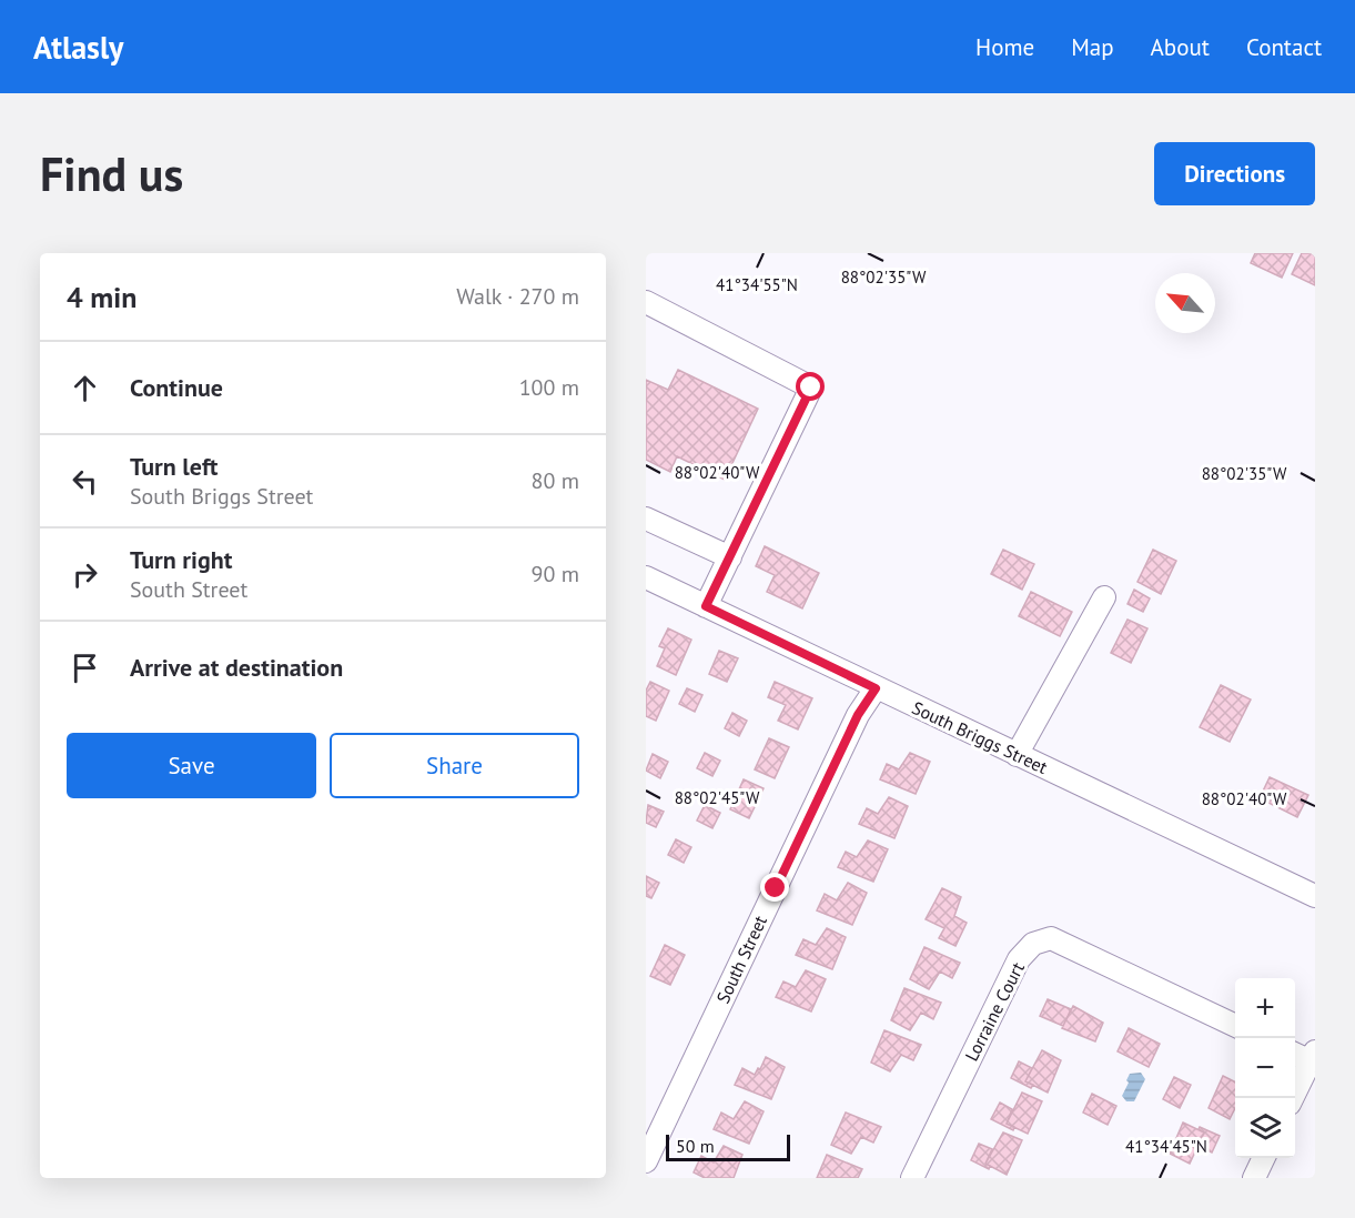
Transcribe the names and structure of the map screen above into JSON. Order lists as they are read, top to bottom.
{
  "streets": {
    "street": ["South Briggs Street", "South Street", "Lorraine Court"]
  },
  "crossings": [
    ["South Briggs Street", "South Street"]
  ],
  "scale_bar": "50 m",
  "north": "top left",
  "page": {
    "header": "Atlasly",
    "nav": [
      "Home",
      "Map",
      "About",
      "Contact"
    ],
    "buttons": [
      "Directions",
      ["Save", "Share"]
    ],
    "title": "Find us",
    "heading": ["4 min", "Walk · 270 m"],
    "list": [
      ["Continue", "100 m"],
      ["Turn left", "South Briggs Street", "80 m"],
      ["Turn right", "South Street", "90 m"],
      "Arrive at destination"
    ],
    "map_buttons": ["+", "−"],
    "scale": "50 m"
  },
  "coordinates": [
    "88°02'35\"W",
    "41°34'55\"N",
    "88°02'40\"W",
    "88°02'45\"W",
    "41°34'45\"N"
  ]
}
